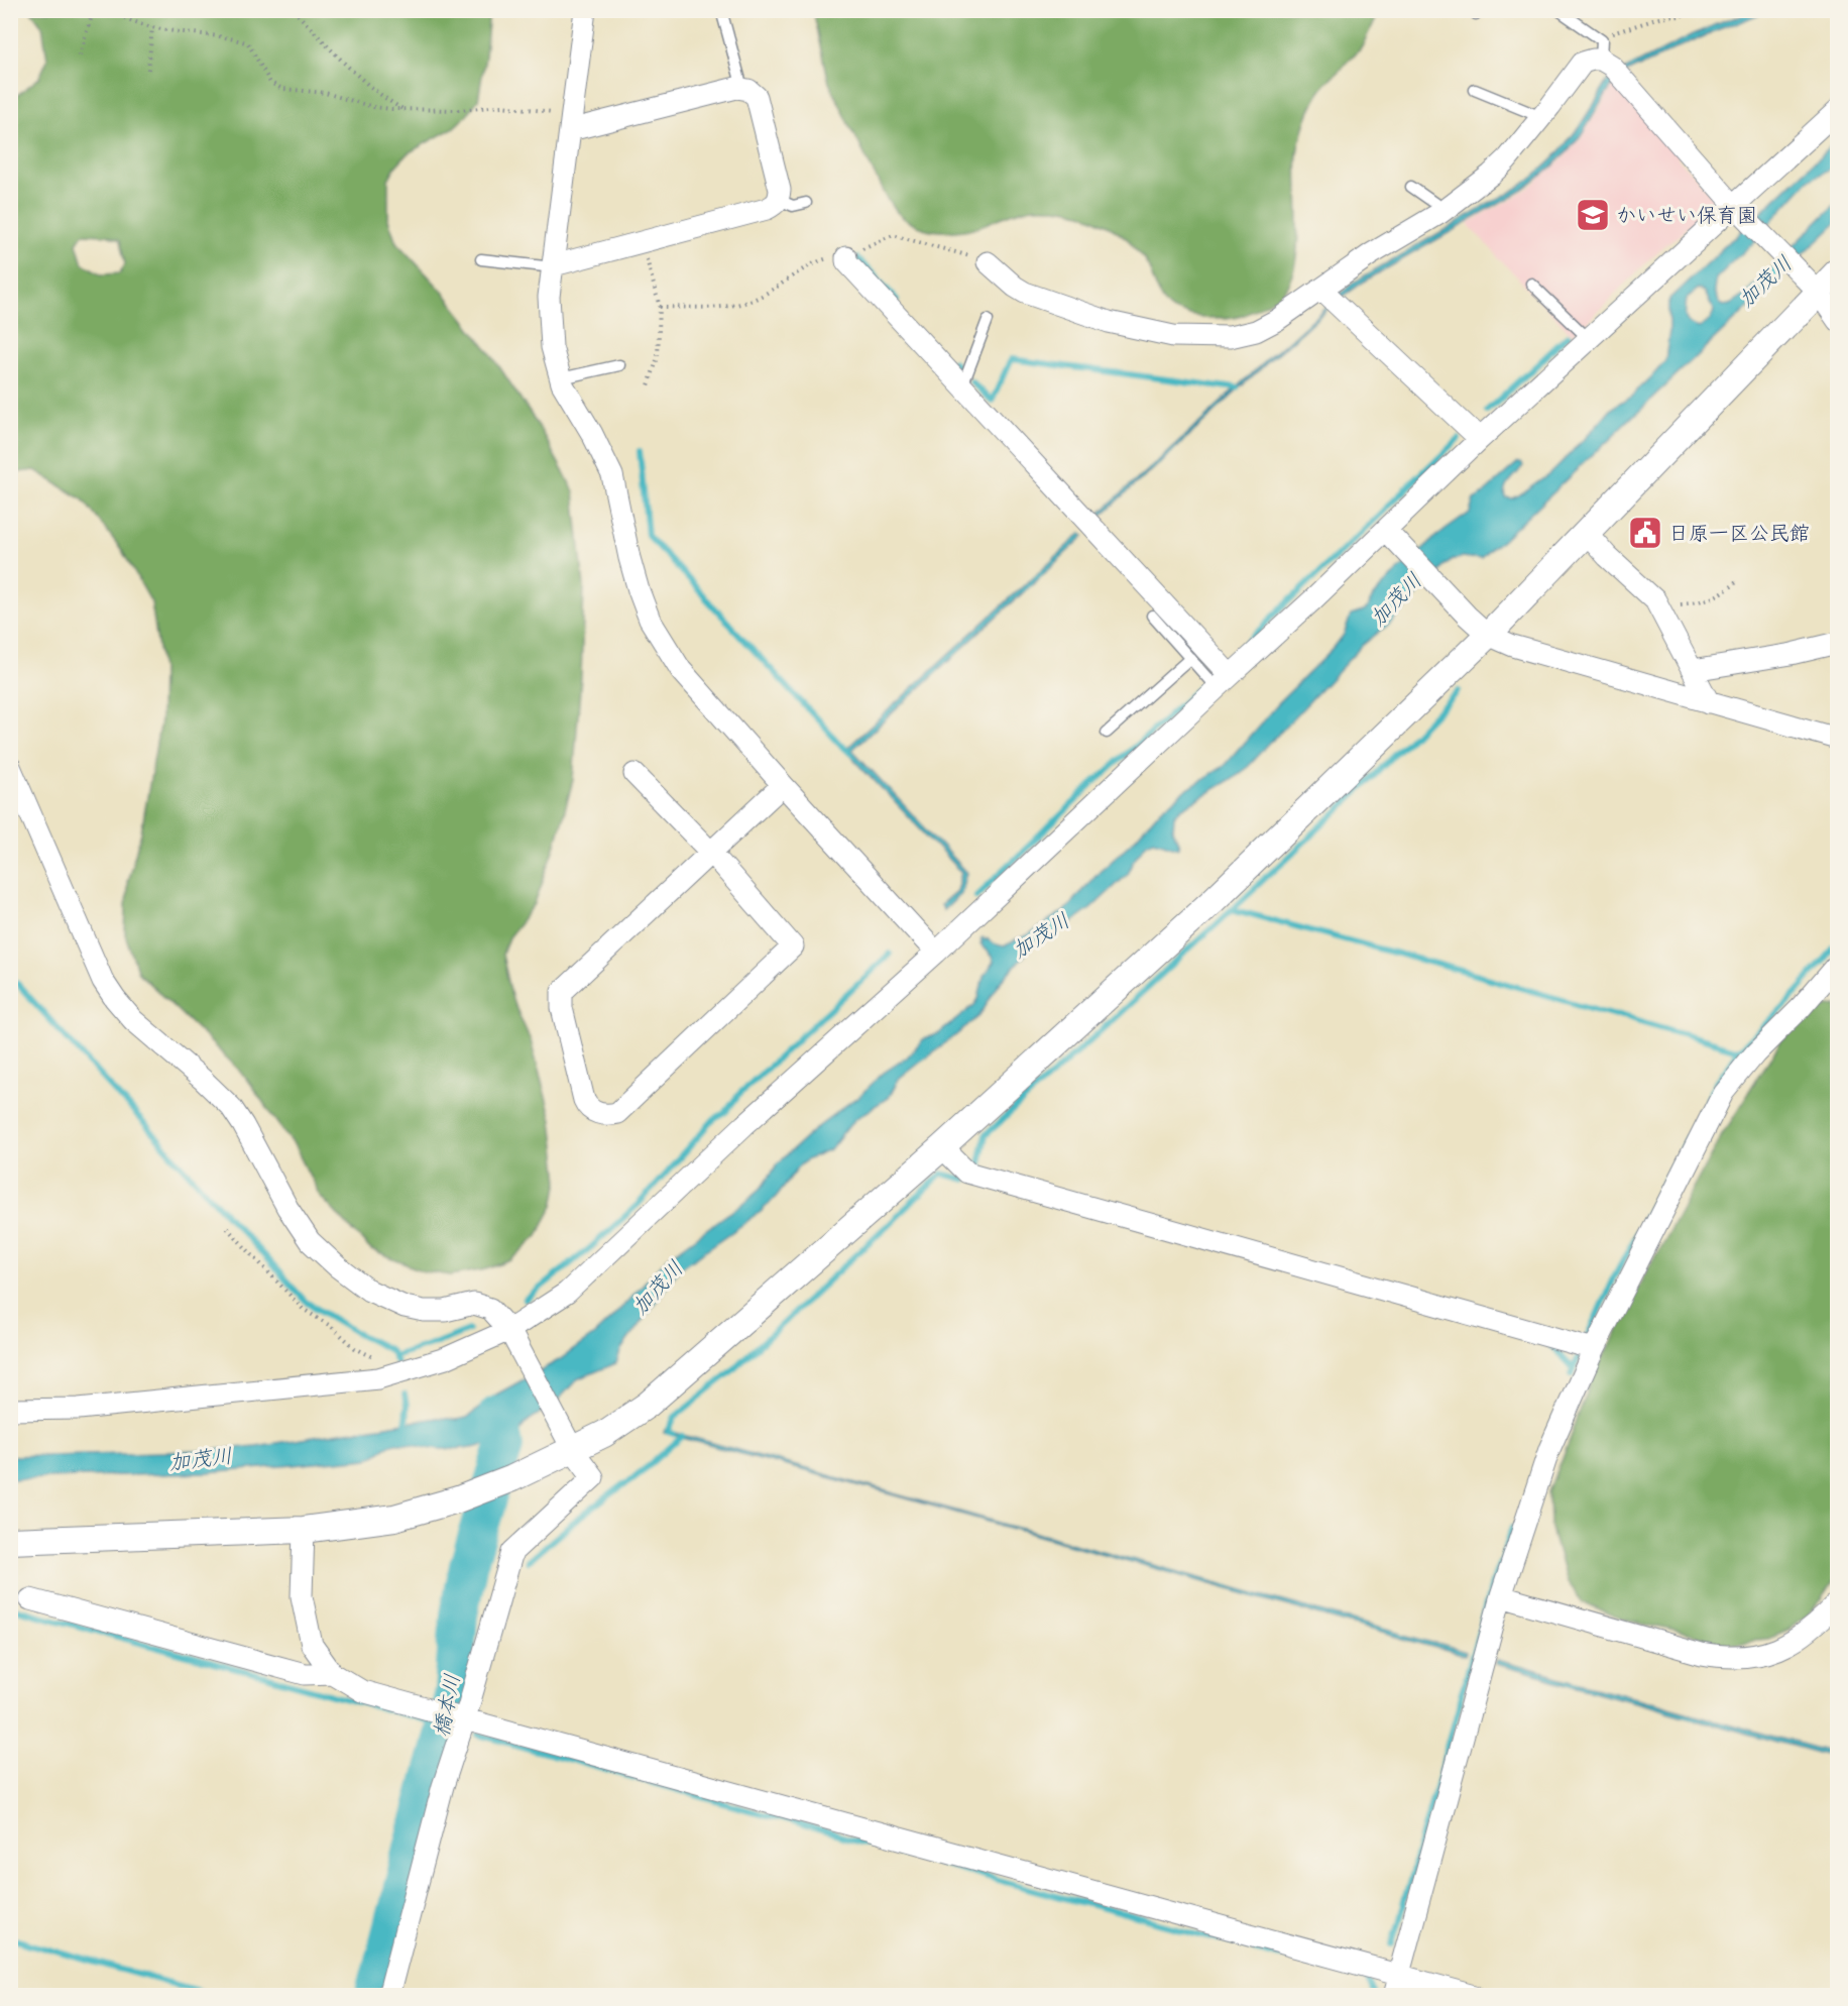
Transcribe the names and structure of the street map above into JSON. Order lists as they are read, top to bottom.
{
  "water": ["加茂川", "橋本川"],
  "places": {
    "school or university": ["かいせい保育園"],
    "public building": ["日原一区公民館"]
  }
}
